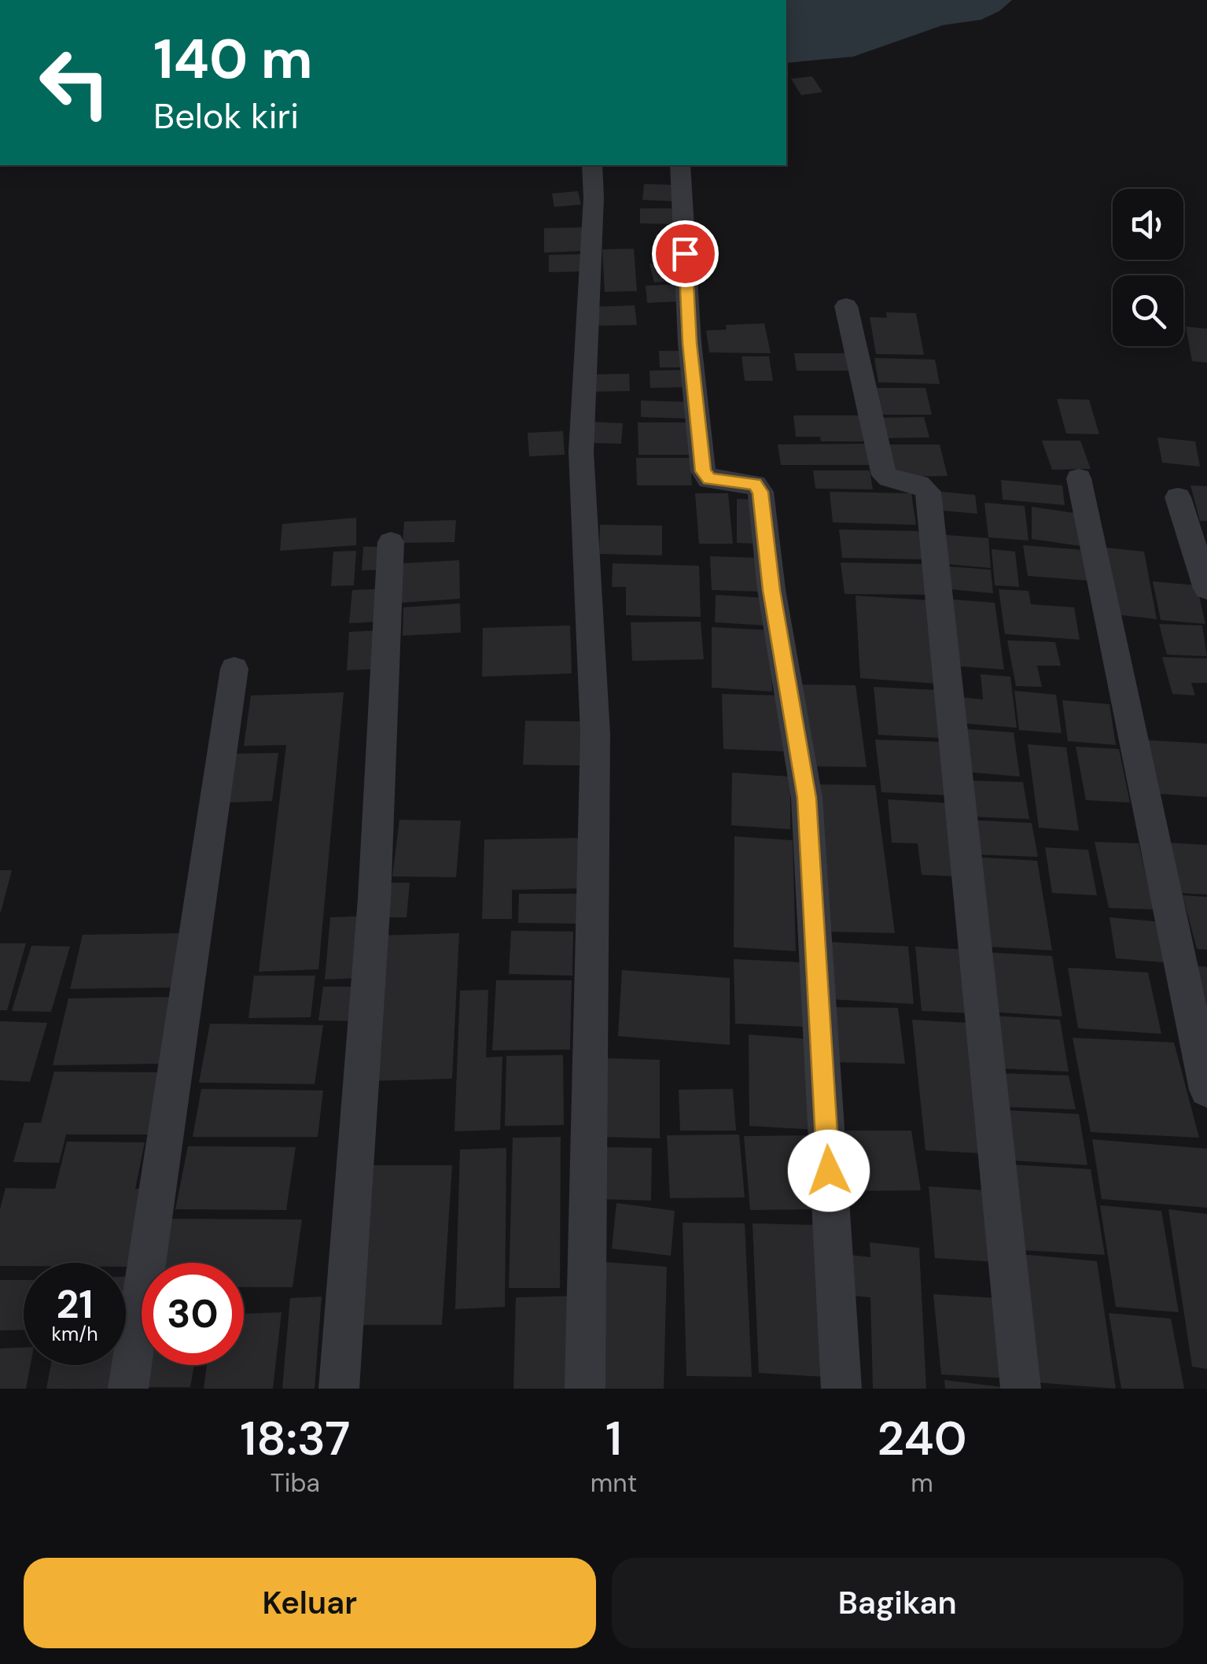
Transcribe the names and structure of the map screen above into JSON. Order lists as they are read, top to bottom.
{
  "page": {
    "turn": ["140 m", "Belok kiri"],
    "speed": "21 km/h",
    "limit": "30",
    "eta": [
      "18:37",
      "Tiba",
      "1",
      "mnt",
      "240",
      "m"
    ],
    "buttons": ["Keluar", "Bagikan"]
  }
}
